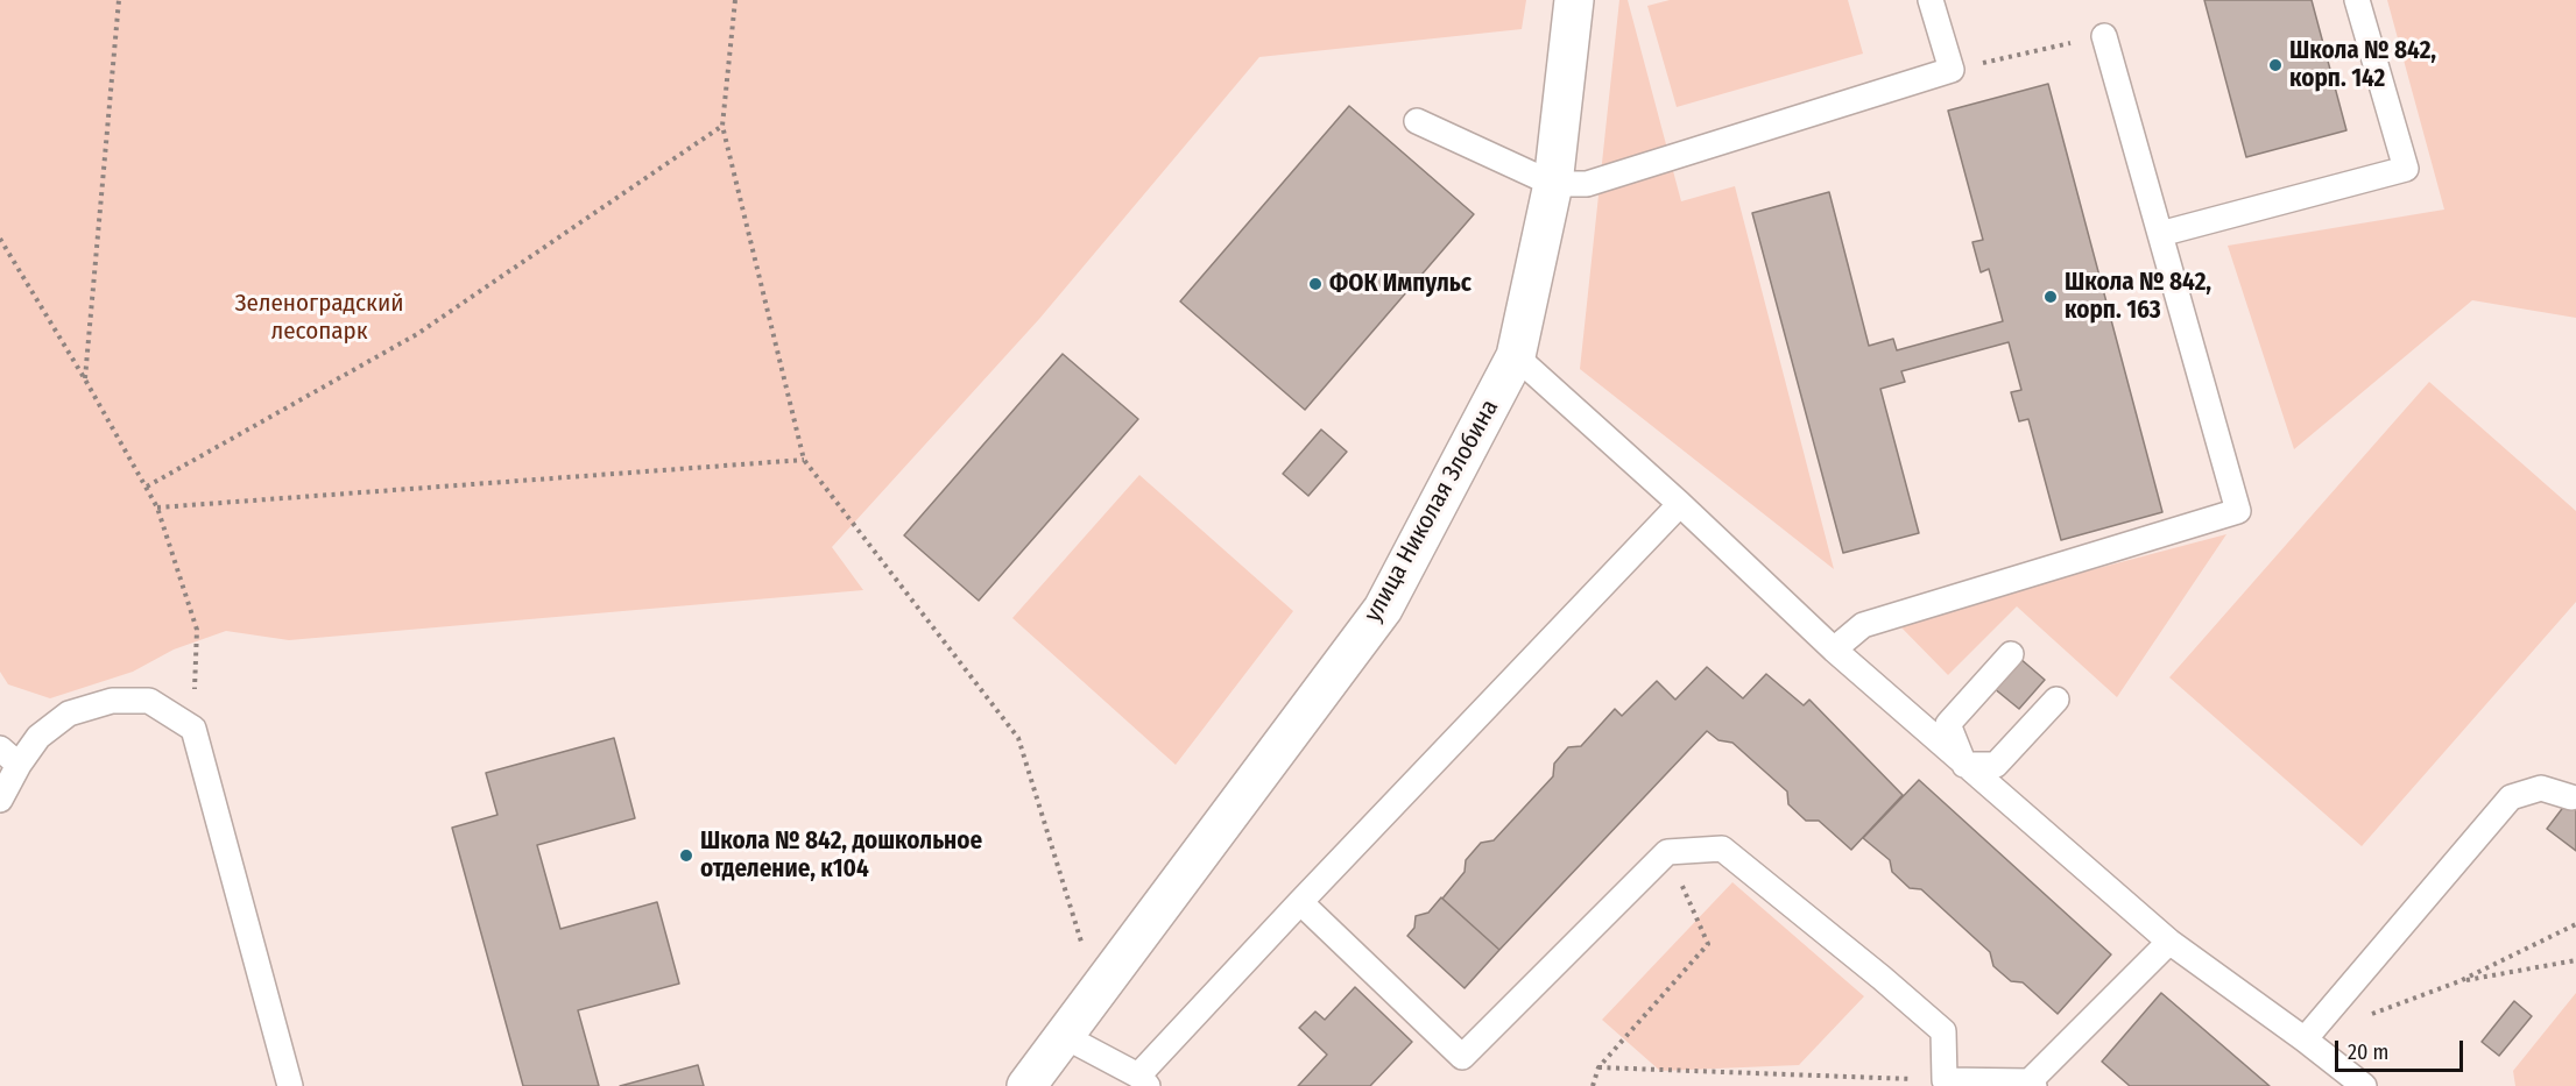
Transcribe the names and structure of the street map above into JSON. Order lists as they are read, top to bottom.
{
  "streets": {
    "street": ["улица Николая Злобина"]
  },
  "parks": ["Зеленоградский лесопарк"],
  "places": [
    "Школа № 842, корп. 142",
    "ФОК Импульс",
    "Школа № 842, корп. 163",
    "Школа № 842, дошкольное отделение, к104"
  ],
  "scale_bar": "20 m"
}
